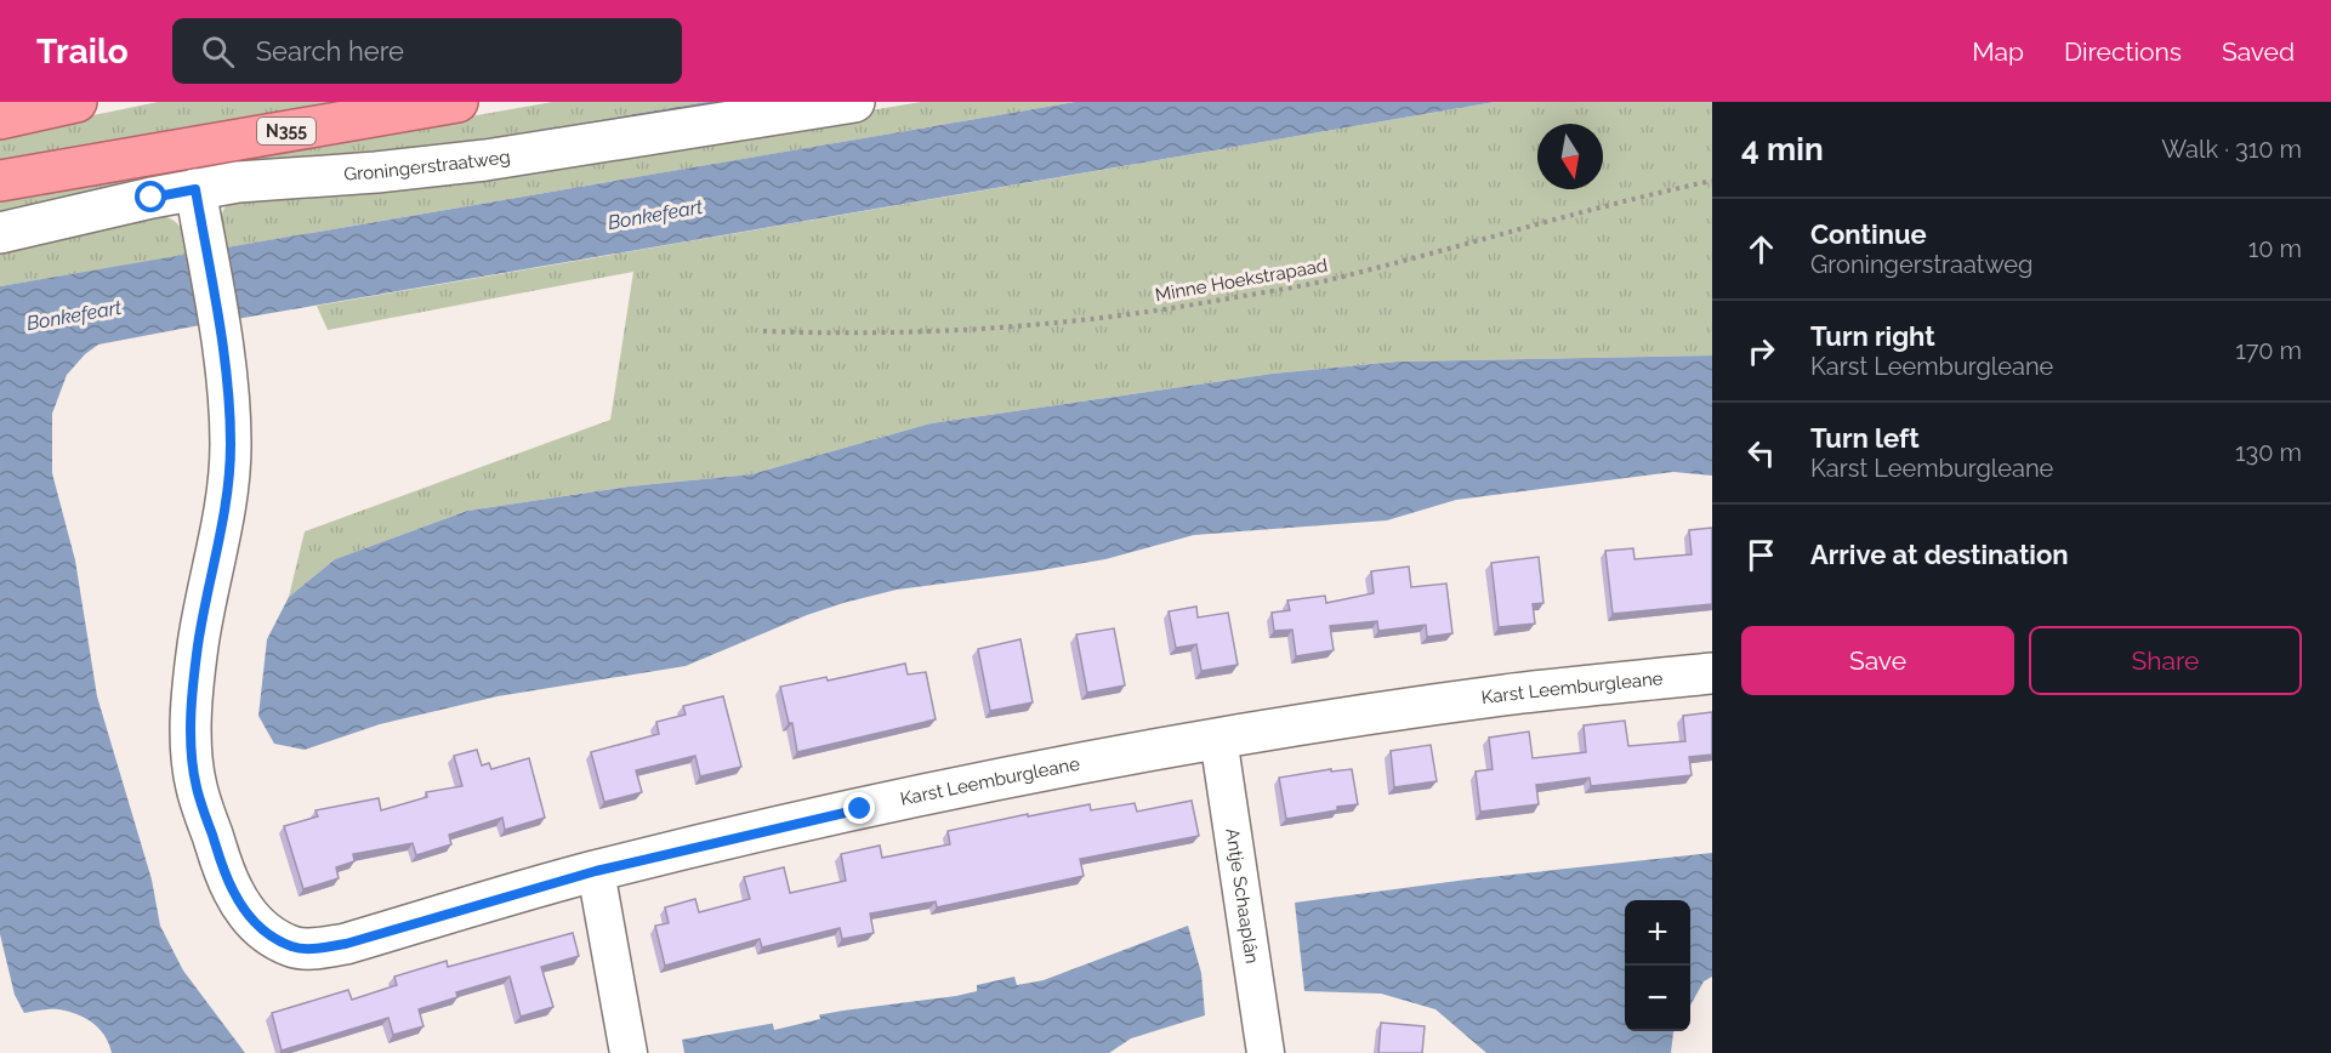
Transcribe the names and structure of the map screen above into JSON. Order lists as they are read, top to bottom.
{
  "streets": {
    "highway": ["N355"],
    "street": ["Groningerstraatweg", "Karst Leemburgleane", "Antje Schaaplân"],
    "path": ["Minne Hoekstrapaad"]
  },
  "crossings": [
    ["Groningerstraatweg", "Karst Leemburgleane"],
    ["Karst Leemburgleane", "Antje Schaaplân"]
  ],
  "water": ["Bonkefeart"],
  "north": "bottom",
  "page": {
    "header": "Trailo",
    "search": "Search here",
    "nav": ["Map", "Directions", "Saved"],
    "heading": ["4 min", "Walk · 310 m"],
    "list": [
      ["Continue", "Groningerstraatweg", "10 m"],
      ["Turn right", "Karst Leemburgleane", "170 m"],
      ["Turn left", "Karst Leemburgleane", "130 m"],
      "Arrive at destination"
    ],
    "buttons": ["Save", "Share"],
    "map_buttons": ["+", "−"]
  }
}
